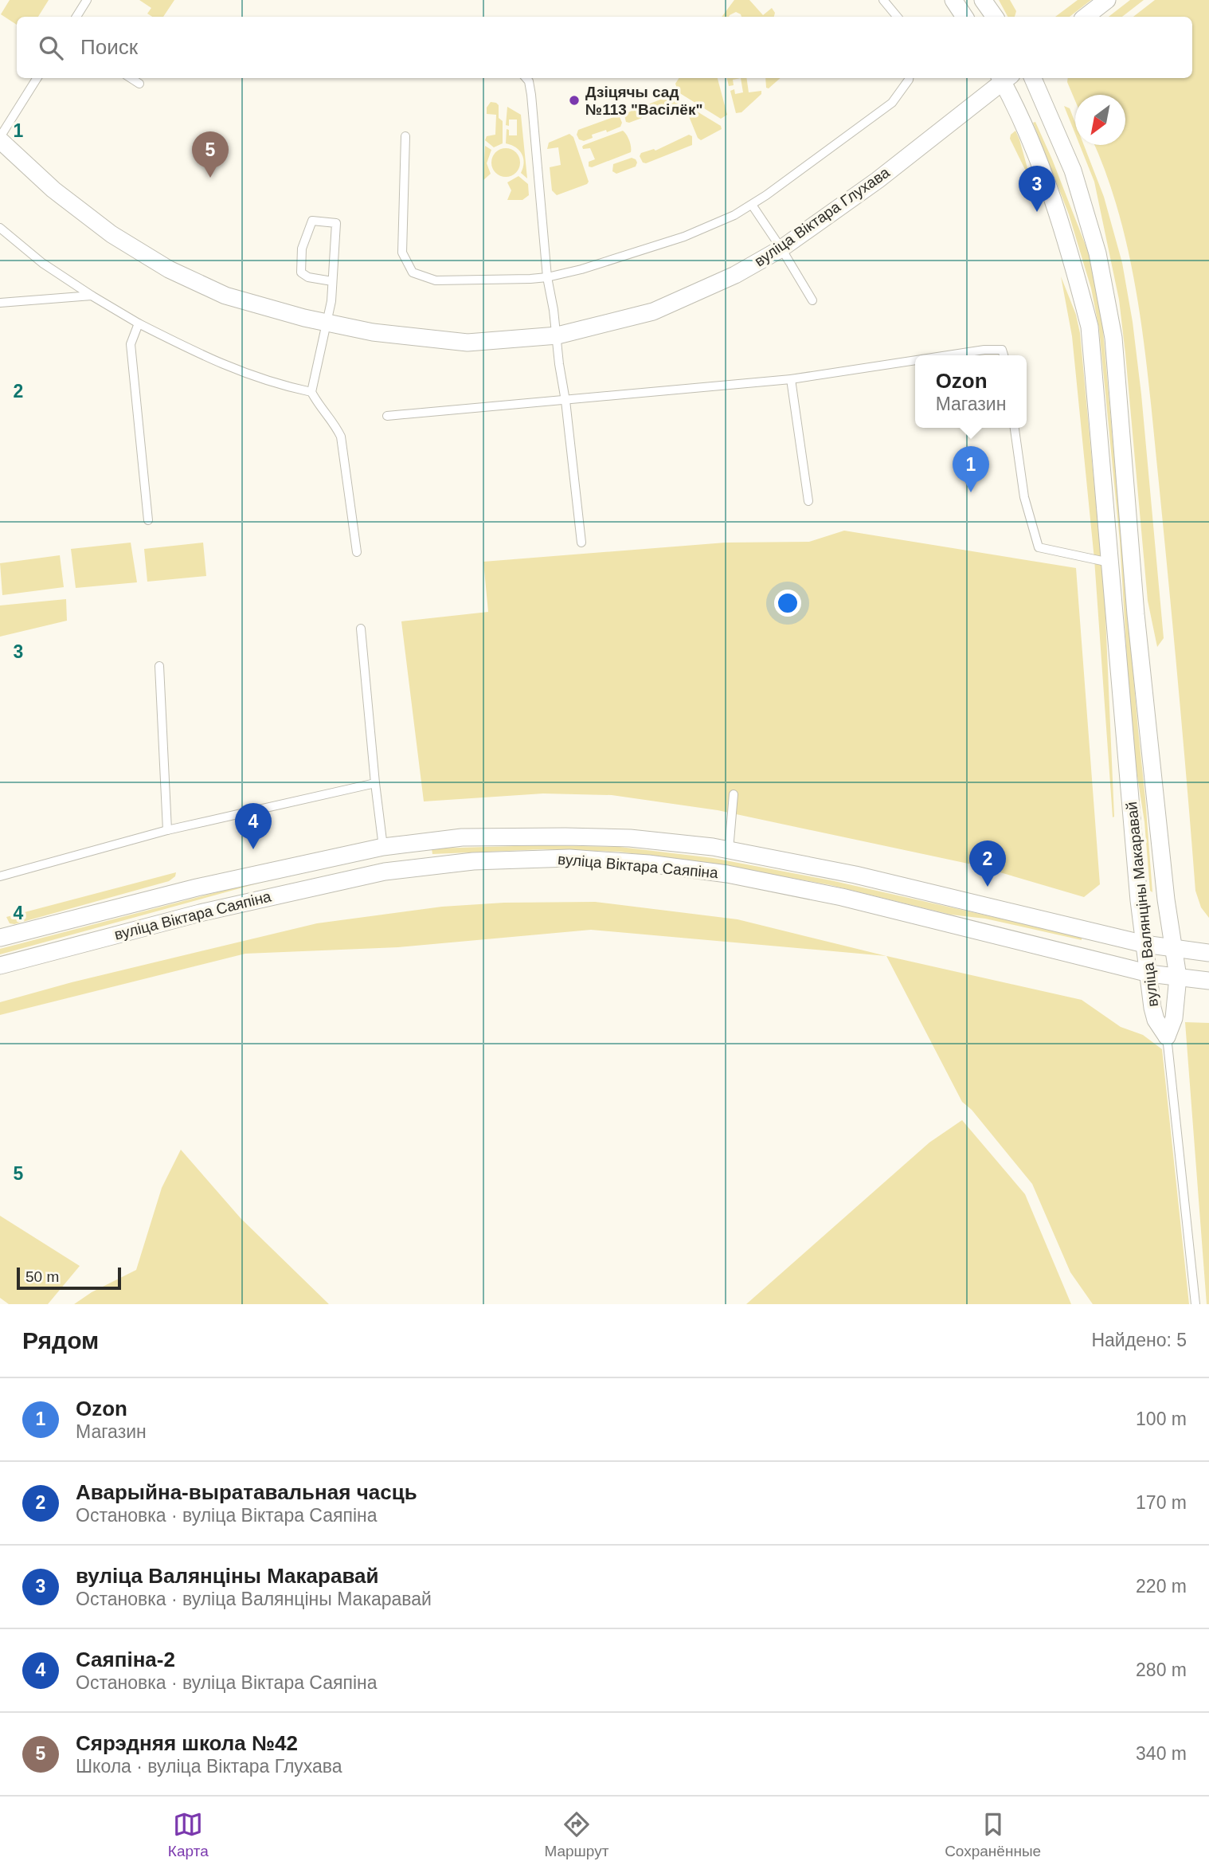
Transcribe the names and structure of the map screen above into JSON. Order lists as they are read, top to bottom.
{
  "streets": {
    "street": ["вуліца Віктара Глухава", "вуліца Віктара Саяпіна", "вуліца Валянціны Макаравай"]
  },
  "crossings": [
    ["вуліца Віктара Саяпіна", "вуліца Валянціны Макаравай"]
  ],
  "places": ["Дзіцячы сад №113 \"Васілёк\""],
  "scale_bar": "50 m",
  "north": "bottom left",
  "page": {
    "search": "Поиск",
    "pins": [
      "5",
      "3",
      "1",
      "4",
      "2"
    ],
    "popup": ["Ozon", "Магазин"],
    "scale": "50 m",
    "heading": ["Рядом", "Найдено: 5"],
    "list": [
      {
        "mark": "1",
        "name": "Ozon",
        "note": "Магазин",
        "value": "100 m"
      },
      {
        "mark": "2",
        "name": "Аварыйна-выратавальная часць",
        "note": "Остановка · вуліца Віктара Саяпіна",
        "value": "170 m"
      },
      {
        "mark": "3",
        "name": "вуліца Валянціны Макаравай",
        "note": "Остановка · вуліца Валянціны Макаравай",
        "value": "220 m"
      },
      {
        "mark": "4",
        "name": "Саяпіна-2",
        "note": "Остановка · вуліца Віктара Саяпіна",
        "value": "280 m"
      },
      {
        "mark": "5",
        "name": "Сярэдняя школа №42",
        "note": "Школа · вуліца Віктара Глухава",
        "value": "340 m"
      }
    ],
    "nav": ["Карта", "Маршрут", "Сохранённые"]
  },
  "grid": {
    "rows": [
      "1",
      "2",
      "3",
      "4",
      "5"
    ]
  }
}
